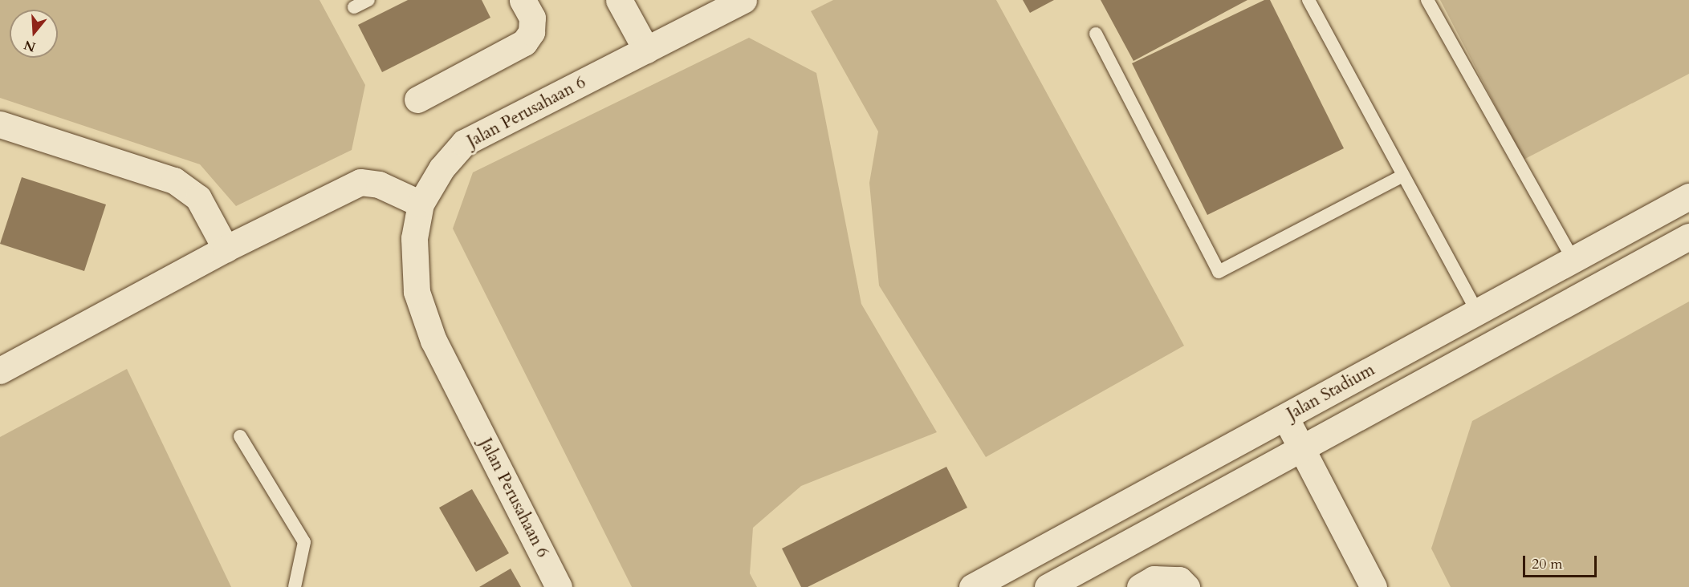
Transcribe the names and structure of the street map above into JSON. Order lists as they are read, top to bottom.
{
  "streets": {
    "street": ["Jalan Perusahaan 6", "Jalan Stadium"]
  },
  "scale_bar": "20 m",
  "north": "bottom"
}
